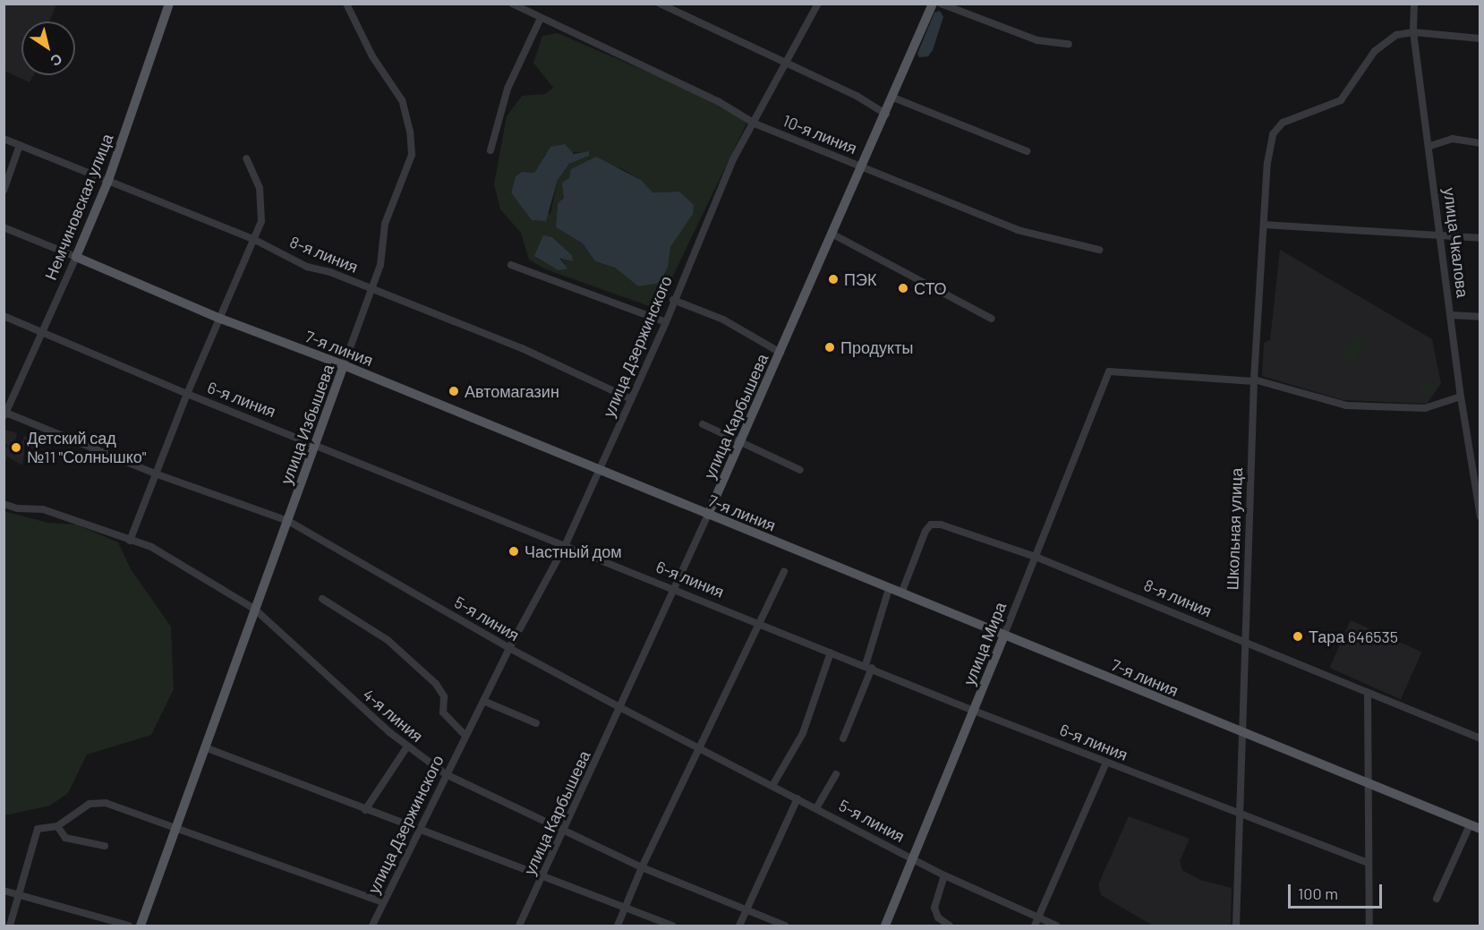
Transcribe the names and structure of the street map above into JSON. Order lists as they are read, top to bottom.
{
  "streets": {
    "main road": [
      "Немчиновская улица",
      "7-я линия",
      "улица Карбышева",
      "улица Избышева",
      "улица Мира"
    ],
    "street": [
      "10-я линия",
      "улица Чкалова",
      "8-я линия",
      "улица Дзержинского",
      "6-я линия",
      "Школьная улица",
      "5-я линия",
      "4-я линия"
    ]
  },
  "crossings": [
    ["10-я линия", "улица Дзержинского"],
    ["10-я линия", "улица Карбышева"],
    ["Немчиновская улица", "8-я линия"],
    ["Немчиновская улица", "7-я линия"],
    ["Немчиновская улица", "6-я линия"],
    ["Немчиновская улица", "5-я линия"],
    ["улица Чкалова", "Школьная улица"],
    ["8-я линия", "улица Дзержинского"],
    ["8-я линия", "7-я линия"],
    ["8-я линия", "улица Избышева"],
    ["8-я линия", "Школьная улица"],
    ["8-я линия", "улица Мира"],
    ["улица Дзержинского", "7-я линия"],
    ["улица Дзержинского", "6-я линия"],
    ["улица Дзержинского", "5-я линия"],
    ["улица Дзержинского", "4-я линия"],
    ["7-я линия", "улица Карбышева"],
    ["7-я линия", "улица Избышева"],
    ["7-я линия", "Школьная улица"],
    ["7-я линия", "улица Мира"],
    ["6-я линия", "улица Карбышева"],
    ["6-я линия", "улица Избышева"],
    ["6-я линия", "Школьная улица"],
    ["6-я линия", "улица Мира"],
    ["улица Карбышева", "5-я линия"],
    ["улица Карбышева", "4-я линия"],
    ["улица Избышева", "5-я линия"],
    ["улица Избышева", "4-я линия"],
    ["Школьная улица", "улица Мира"],
    ["5-я линия", "улица Мира"]
  ],
  "places": [
    "ПЭК",
    "СТО",
    "Продукты",
    "Автомагазин",
    "Детский сад №11 \"Солнышко\"",
    "Частный дом",
    "Тара 646535"
  ],
  "scale_bar": "100 m",
  "north": "bottom right"
}
